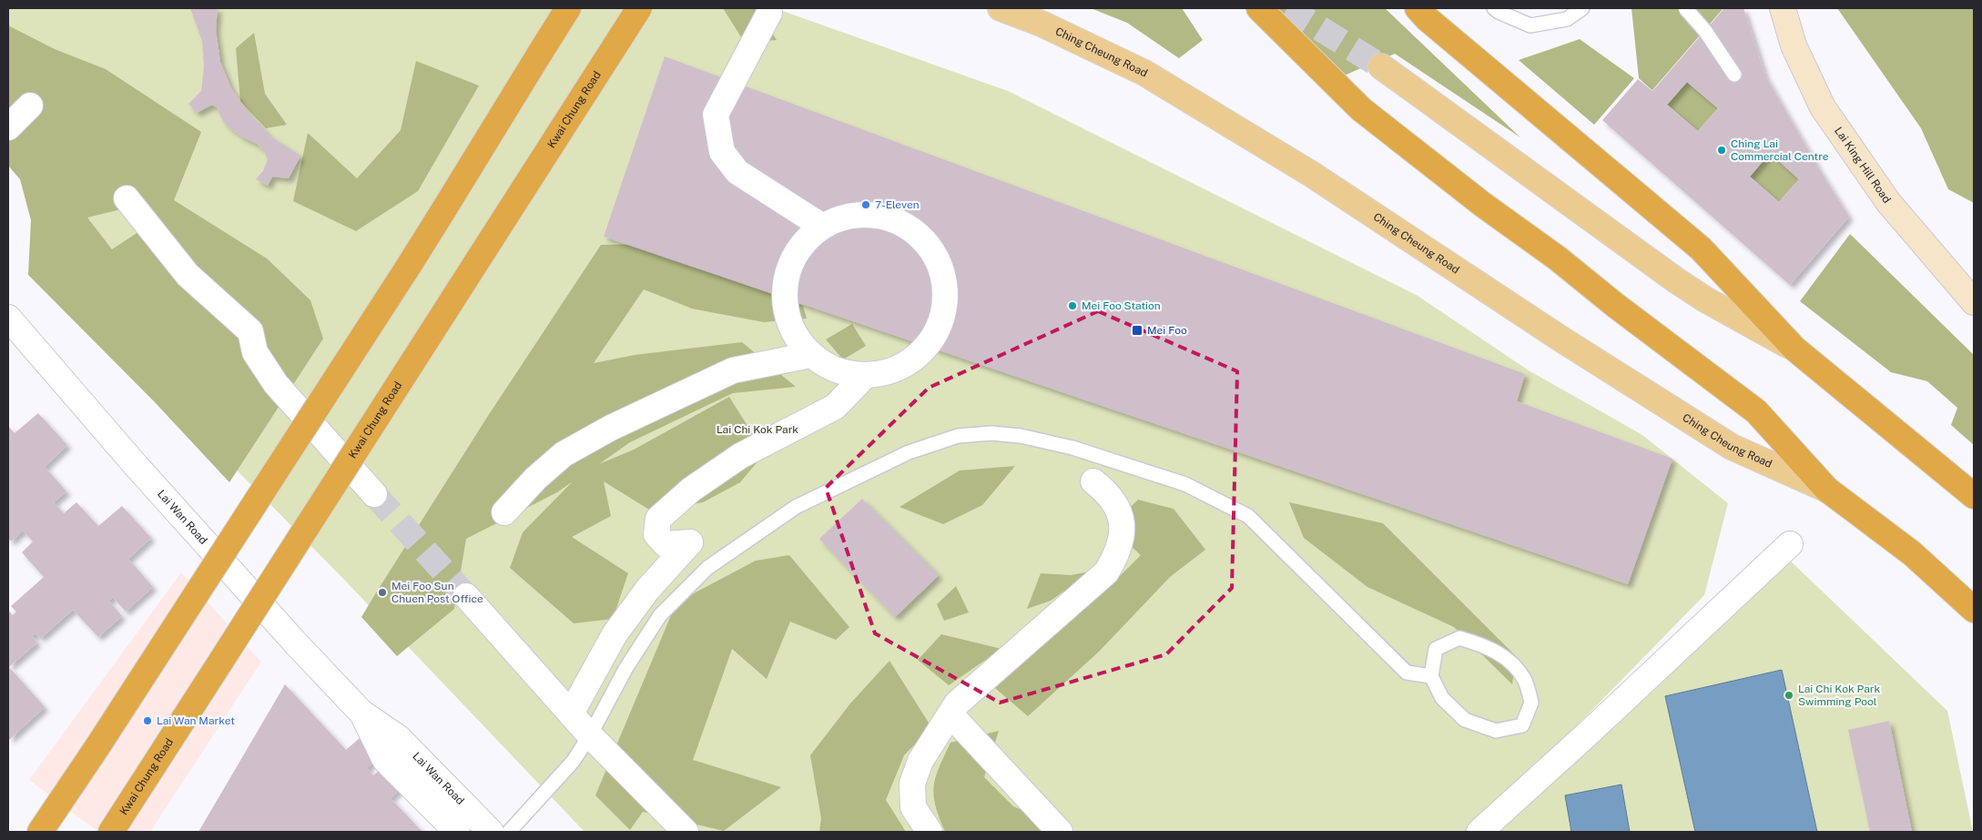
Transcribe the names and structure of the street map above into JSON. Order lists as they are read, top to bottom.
{
  "streets": {
    "highway": ["Ching Cheung Road", "Kwai Chung Road"],
    "main road": ["Lai King Hill Road"],
    "street": ["Lai Wan Road"]
  },
  "parks": ["Lai Chi Kok Park"],
  "places": {
    "other": [
      "Ching Lai Commercial Centre",
      "7-Eleven",
      "Mei Foo Station",
      "Mei Foo Sun Chuen Post Office",
      "Lai Chi Kok Park Swimming Pool",
      "Lai Wan Market"
    ],
    "transit": ["Mei Foo"]
  }
}
